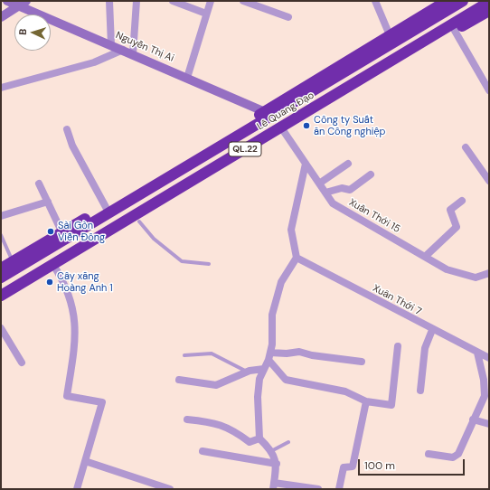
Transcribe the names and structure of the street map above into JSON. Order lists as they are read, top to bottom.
{
  "streets": {
    "highway": ["Lê Quang Đạo", "QL.22"],
    "street": ["Nguyễn Thị Ai", "Xuân Thới 15", "Xuân Thới 7"]
  },
  "crossings": [
    ["Nguyễn Thị Ai", "Lê Quang Đạo"],
    ["Lê Quang Đạo", "Xuân Thới 15"]
  ],
  "places": ["Công ty Suất ăn Công nghiệp", "Sài Gòn Viễn Đông", "Cây xăng Hoàng Anh 1"],
  "scale_bar": "100 m",
  "north": "left"
}
